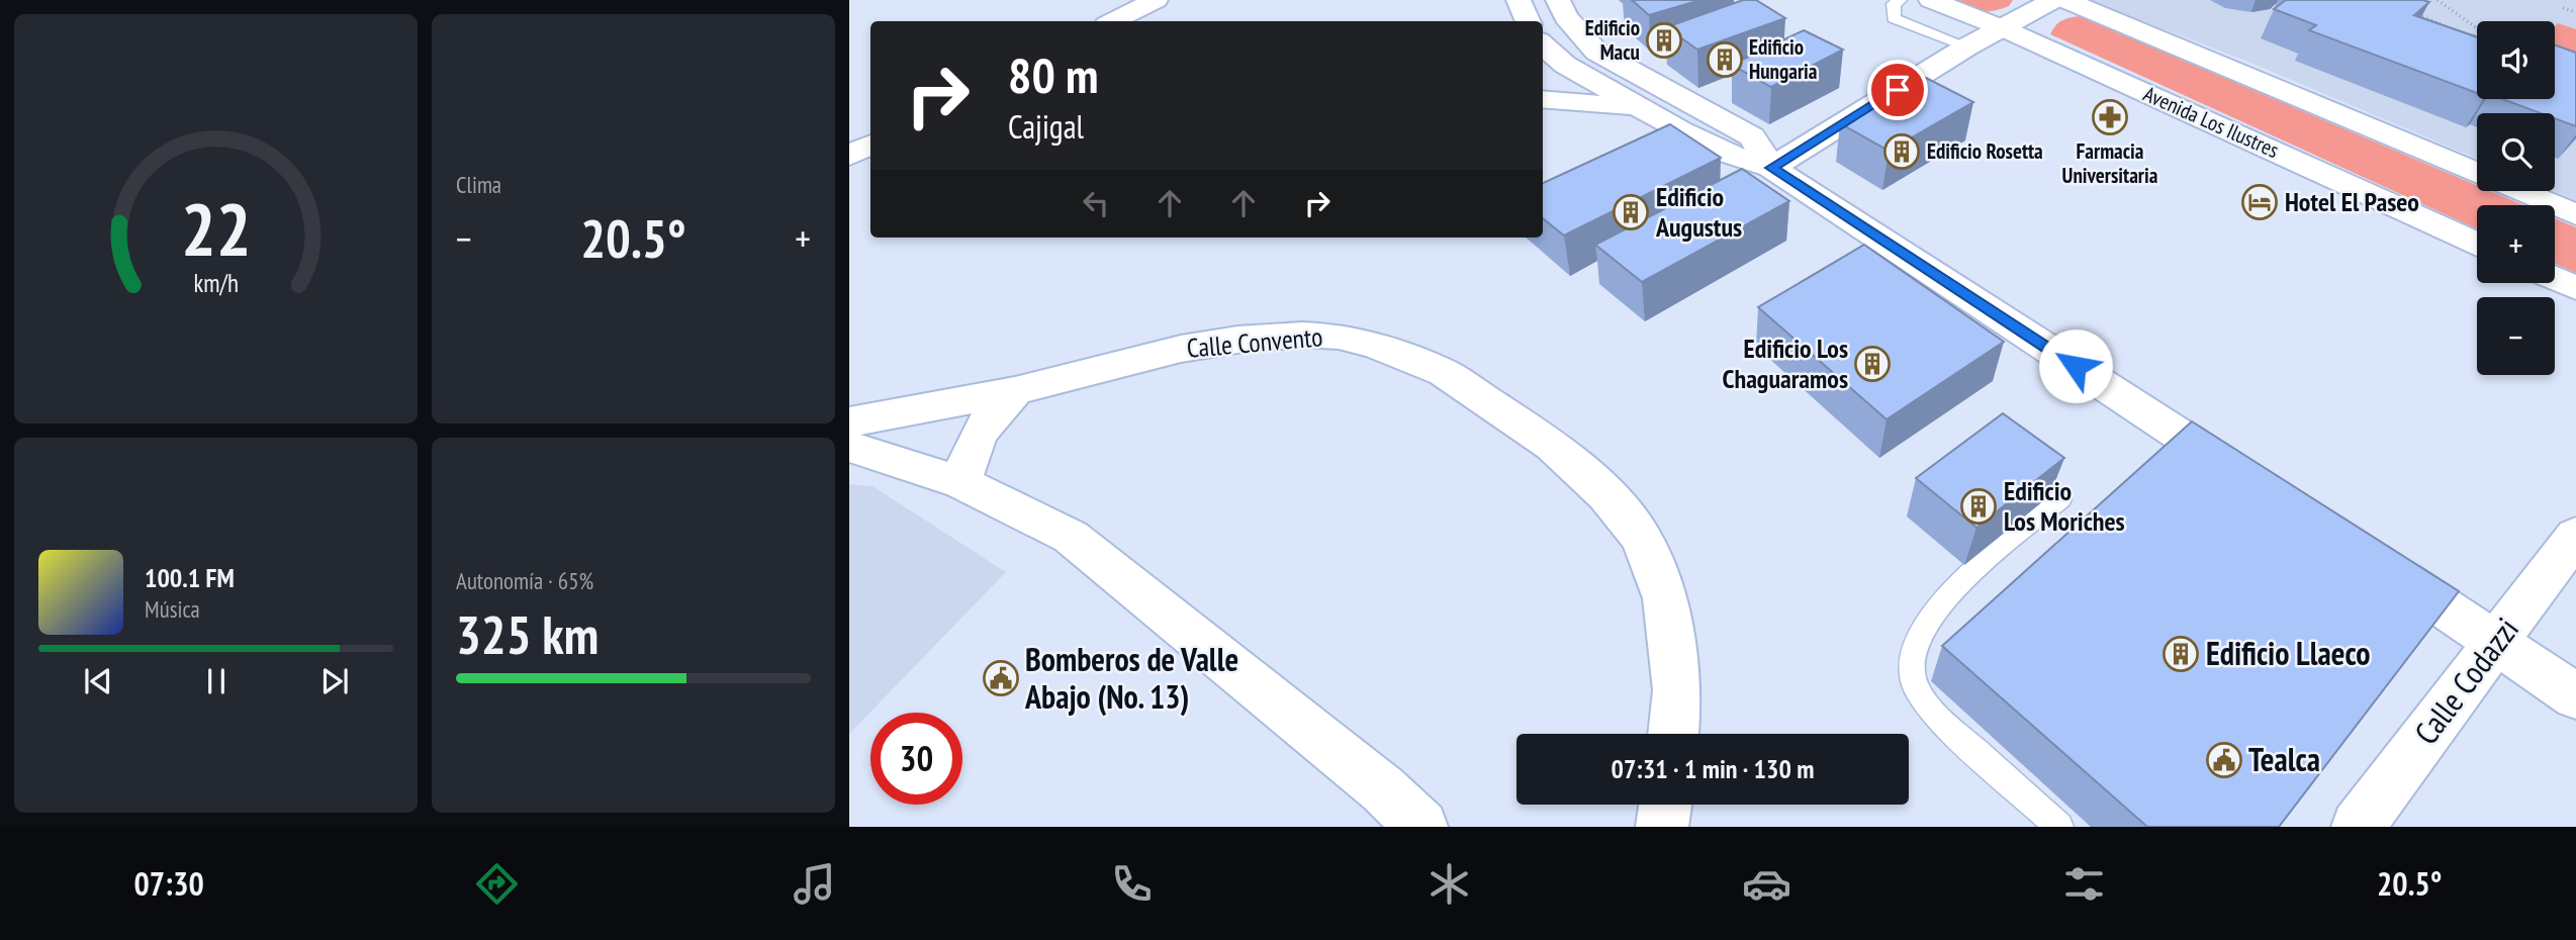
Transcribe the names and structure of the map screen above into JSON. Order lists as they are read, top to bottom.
{
  "streets": {
    "street": ["Avenida Los Ilustres", "Calle Convento", "Calle Codazzi"]
  },
  "places": {
    "building": [
      "Edificio Macu",
      "Edificio Hungaria",
      "Edificio Rosetta",
      "Edificio Augustus",
      "Edificio Los Chaguaramos",
      "Edificio Los Moriches",
      "Edificio Llaeco"
    ],
    "pharmacy": ["Farmacia Universitaria"],
    "hotel": ["Hotel El Paseo"],
    "public building": ["Bomberos de Valle Abajo (No. 13)", "Tealca"]
  },
  "page": {
    "tile": [
      "Clima",
      ["Autonomía · 65%", "325 km"]
    ],
    "map_buttons": ["+", "−"],
    "turn": ["80 m", "Cajigal"],
    "heat": ["−", "20.5°", "+"],
    "song": ["100.1 FM", "Música"],
    "limit": "30",
    "trip": "07:31 · 1 min · 130 m",
    "tabs": ["07:30", "20.5°"],
    "gauge": ["22", "km/h"]
  }
}
